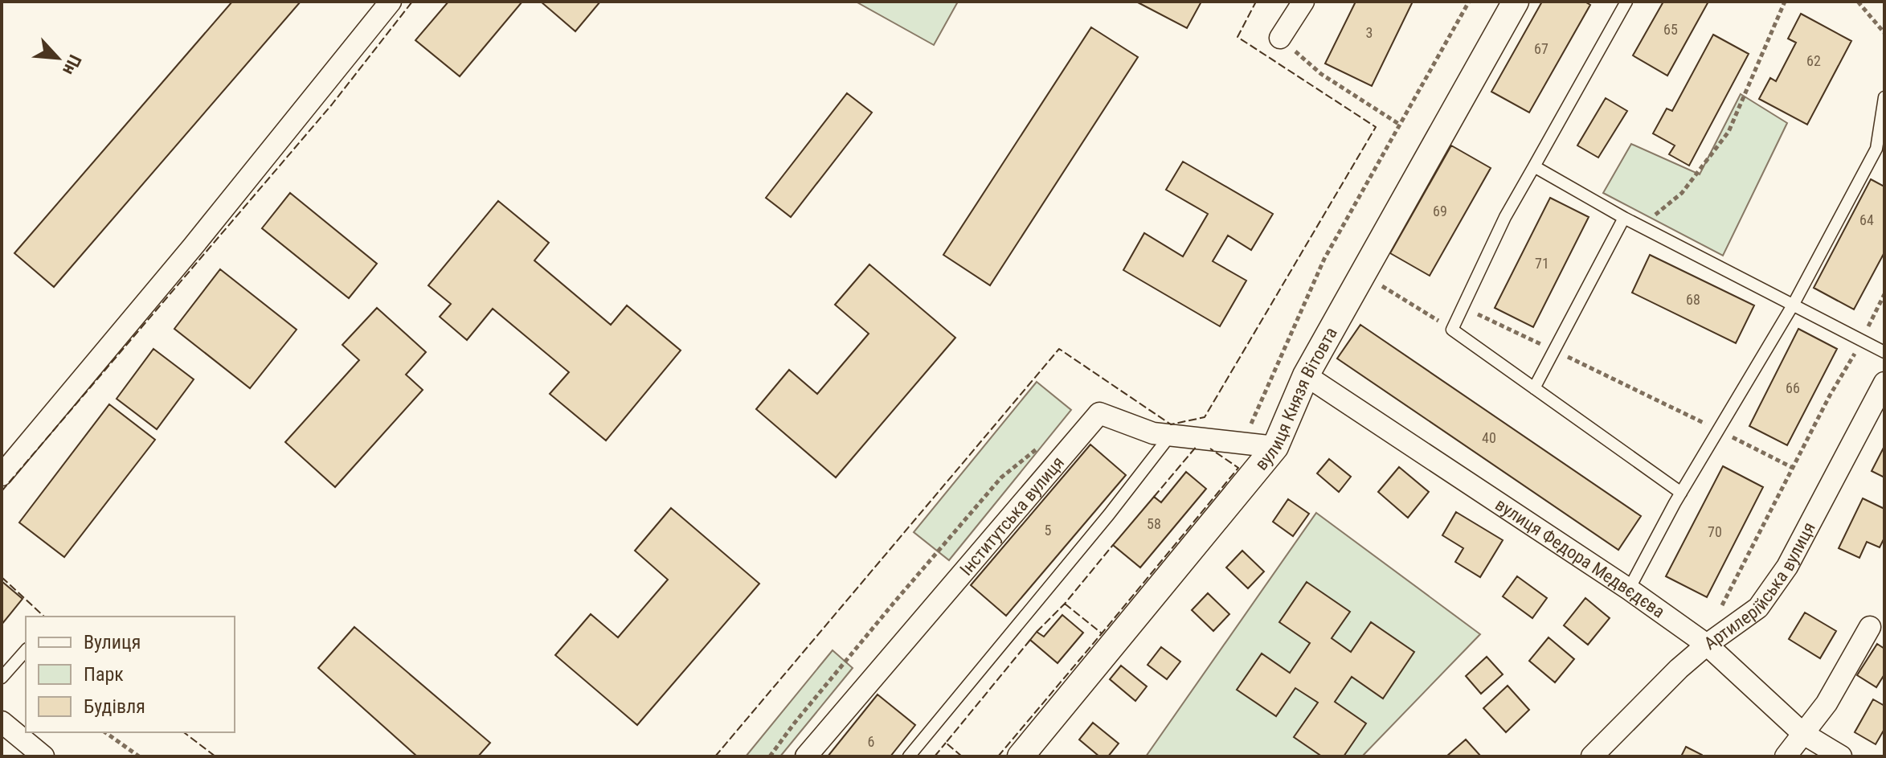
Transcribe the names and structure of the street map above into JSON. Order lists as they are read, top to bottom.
{
  "streets": {
    "street": [
      "вулиця Князя Вітовта",
      "Інститутська вулиця",
      "вулиця Федора Медвєдєва",
      "Артилерійська вулиця"
    ]
  },
  "crossings": [
    ["вулиця Князя Вітовта", "Інститутська вулиця"],
    ["вулиця Князя Вітовта", "вулиця Федора Медвєдєва"],
    ["вулиця Федора Медвєдєва", "Артилерійська вулиця"]
  ],
  "house_numbers": [
    "65",
    "3",
    "67",
    "62",
    "69",
    "64",
    "71",
    "68",
    "66",
    "40",
    "58",
    "5",
    "70",
    "6"
  ],
  "legend": ["Вулиця", "Парк", "Будівля"],
  "north": "bottom right"
}
